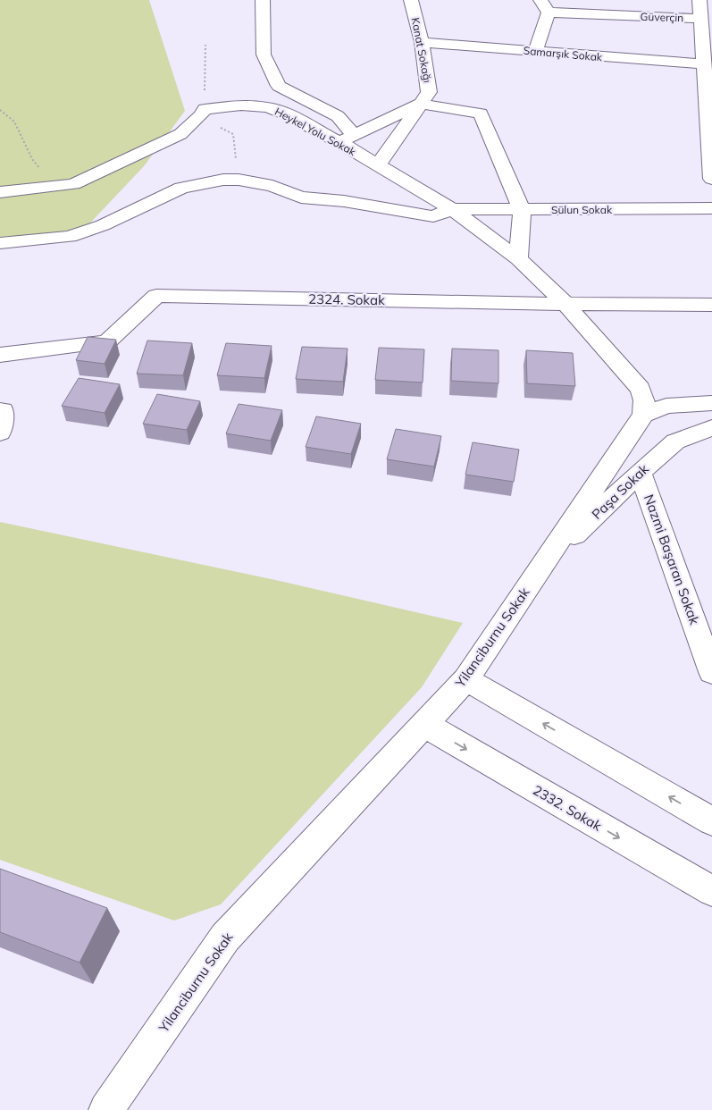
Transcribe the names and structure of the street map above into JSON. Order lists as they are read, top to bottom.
{
  "streets": {
    "street": [
      "Güverçin",
      "Kanat Sokağı",
      "Samarşık Sokak",
      "Heykel Yolu Sokak",
      "Sülun Sokak",
      "2324. Sokak",
      "Paşa Sokak",
      "Nazmi Başaran Sokak",
      "Yilanciburnu Sokak",
      "2332. Sokak"
    ]
  },
  "crossings": [
    ["Kanat Sokağı", "Samarşık Sokak"],
    ["Kanat Sokağı", "Heykel Yolu Sokak"],
    ["Heykel Yolu Sokak", "Sülun Sokak"],
    ["Paşa Sokak", "Nazmi Başaran Sokak"],
    ["Paşa Sokak", "Yilanciburnu Sokak"],
    ["Yilanciburnu Sokak", "2332. Sokak"]
  ]
}
